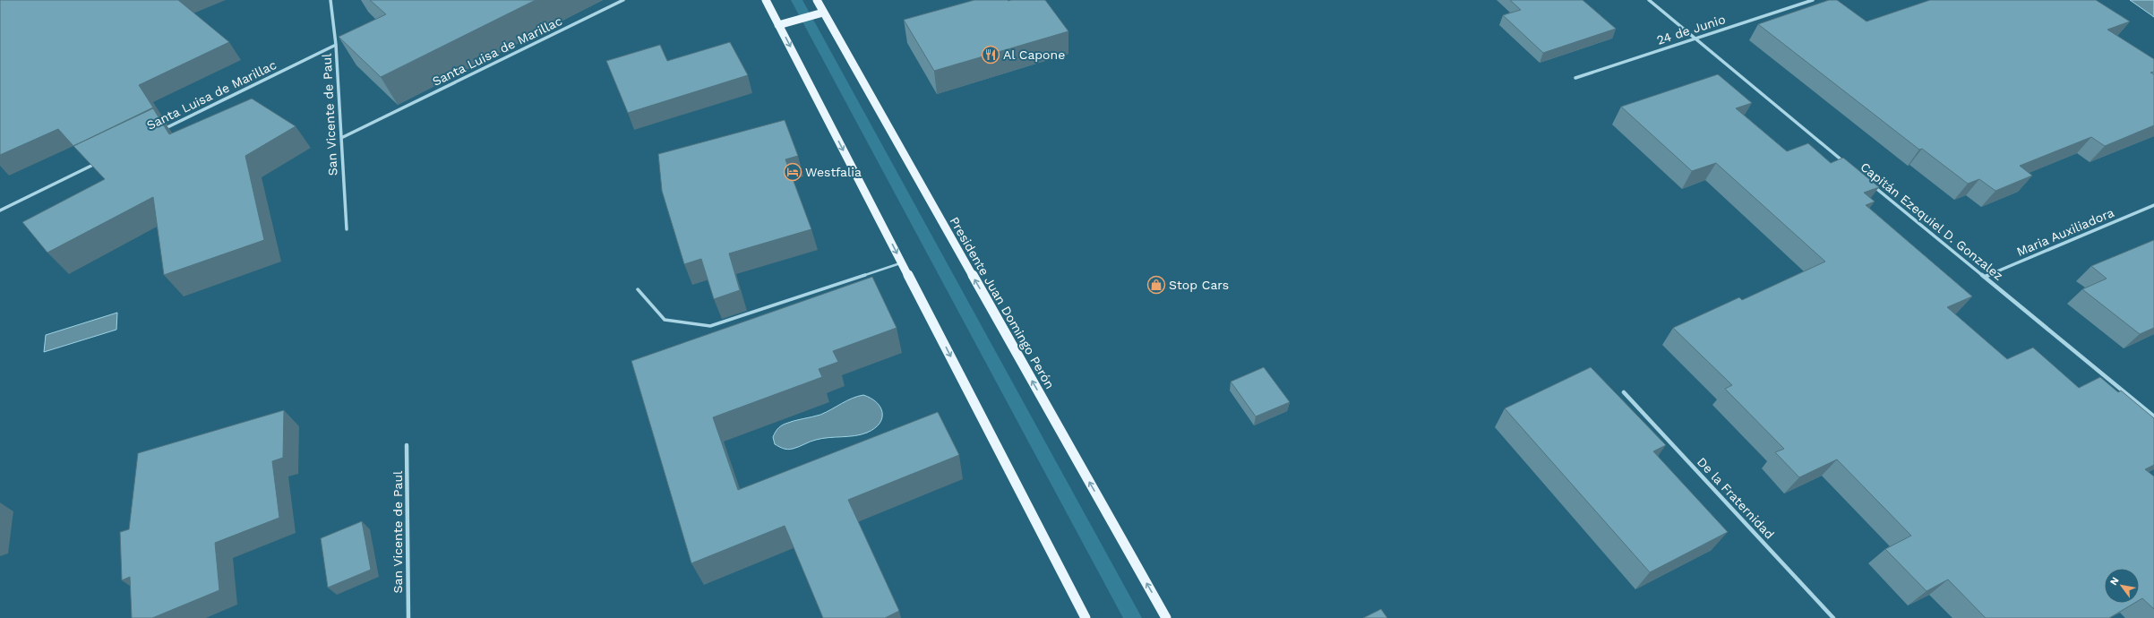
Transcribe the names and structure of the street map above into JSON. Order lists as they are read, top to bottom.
{
  "streets": {
    "main road": ["Presidente Juan Domingo Perón"],
    "street": [
      "24 de Junio",
      "Santa Luisa de Marillac",
      "San Vicente de Paul",
      "Capitán Ezequiel D. Gonzalez",
      "Maria Auxiliadora",
      "De la Fraternidad"
    ]
  },
  "crossings": [
    ["24 de Junio", "Capitán Ezequiel D. Gonzalez"],
    ["Santa Luisa de Marillac", "San Vicente de Paul"],
    ["Capitán Ezequiel D. Gonzalez", "Maria Auxiliadora"]
  ],
  "places": {
    "restaurant": ["Al Capone"],
    "hotel": ["Westfalia"],
    "shop": ["Stop Cars"]
  },
  "north": "top left"
}
